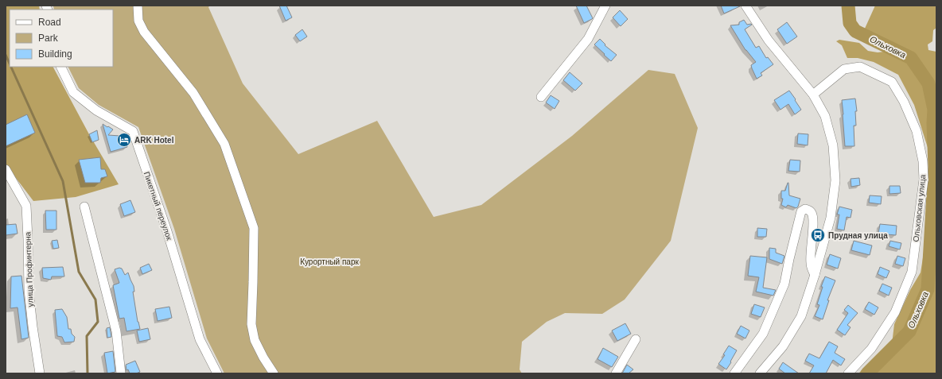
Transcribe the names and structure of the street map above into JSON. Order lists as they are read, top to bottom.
{
  "streets": {
    "street": ["Пикетный переулок", "Ольховская улица", "улица Профинтерна"]
  },
  "water": ["Ольховка"],
  "parks": ["Курортный парк"],
  "places": {
    "hotel": ["ARK Hotel"],
    "bus stop": ["Прудная улица"]
  },
  "legend": ["Road", "Park", "Building"]
}
